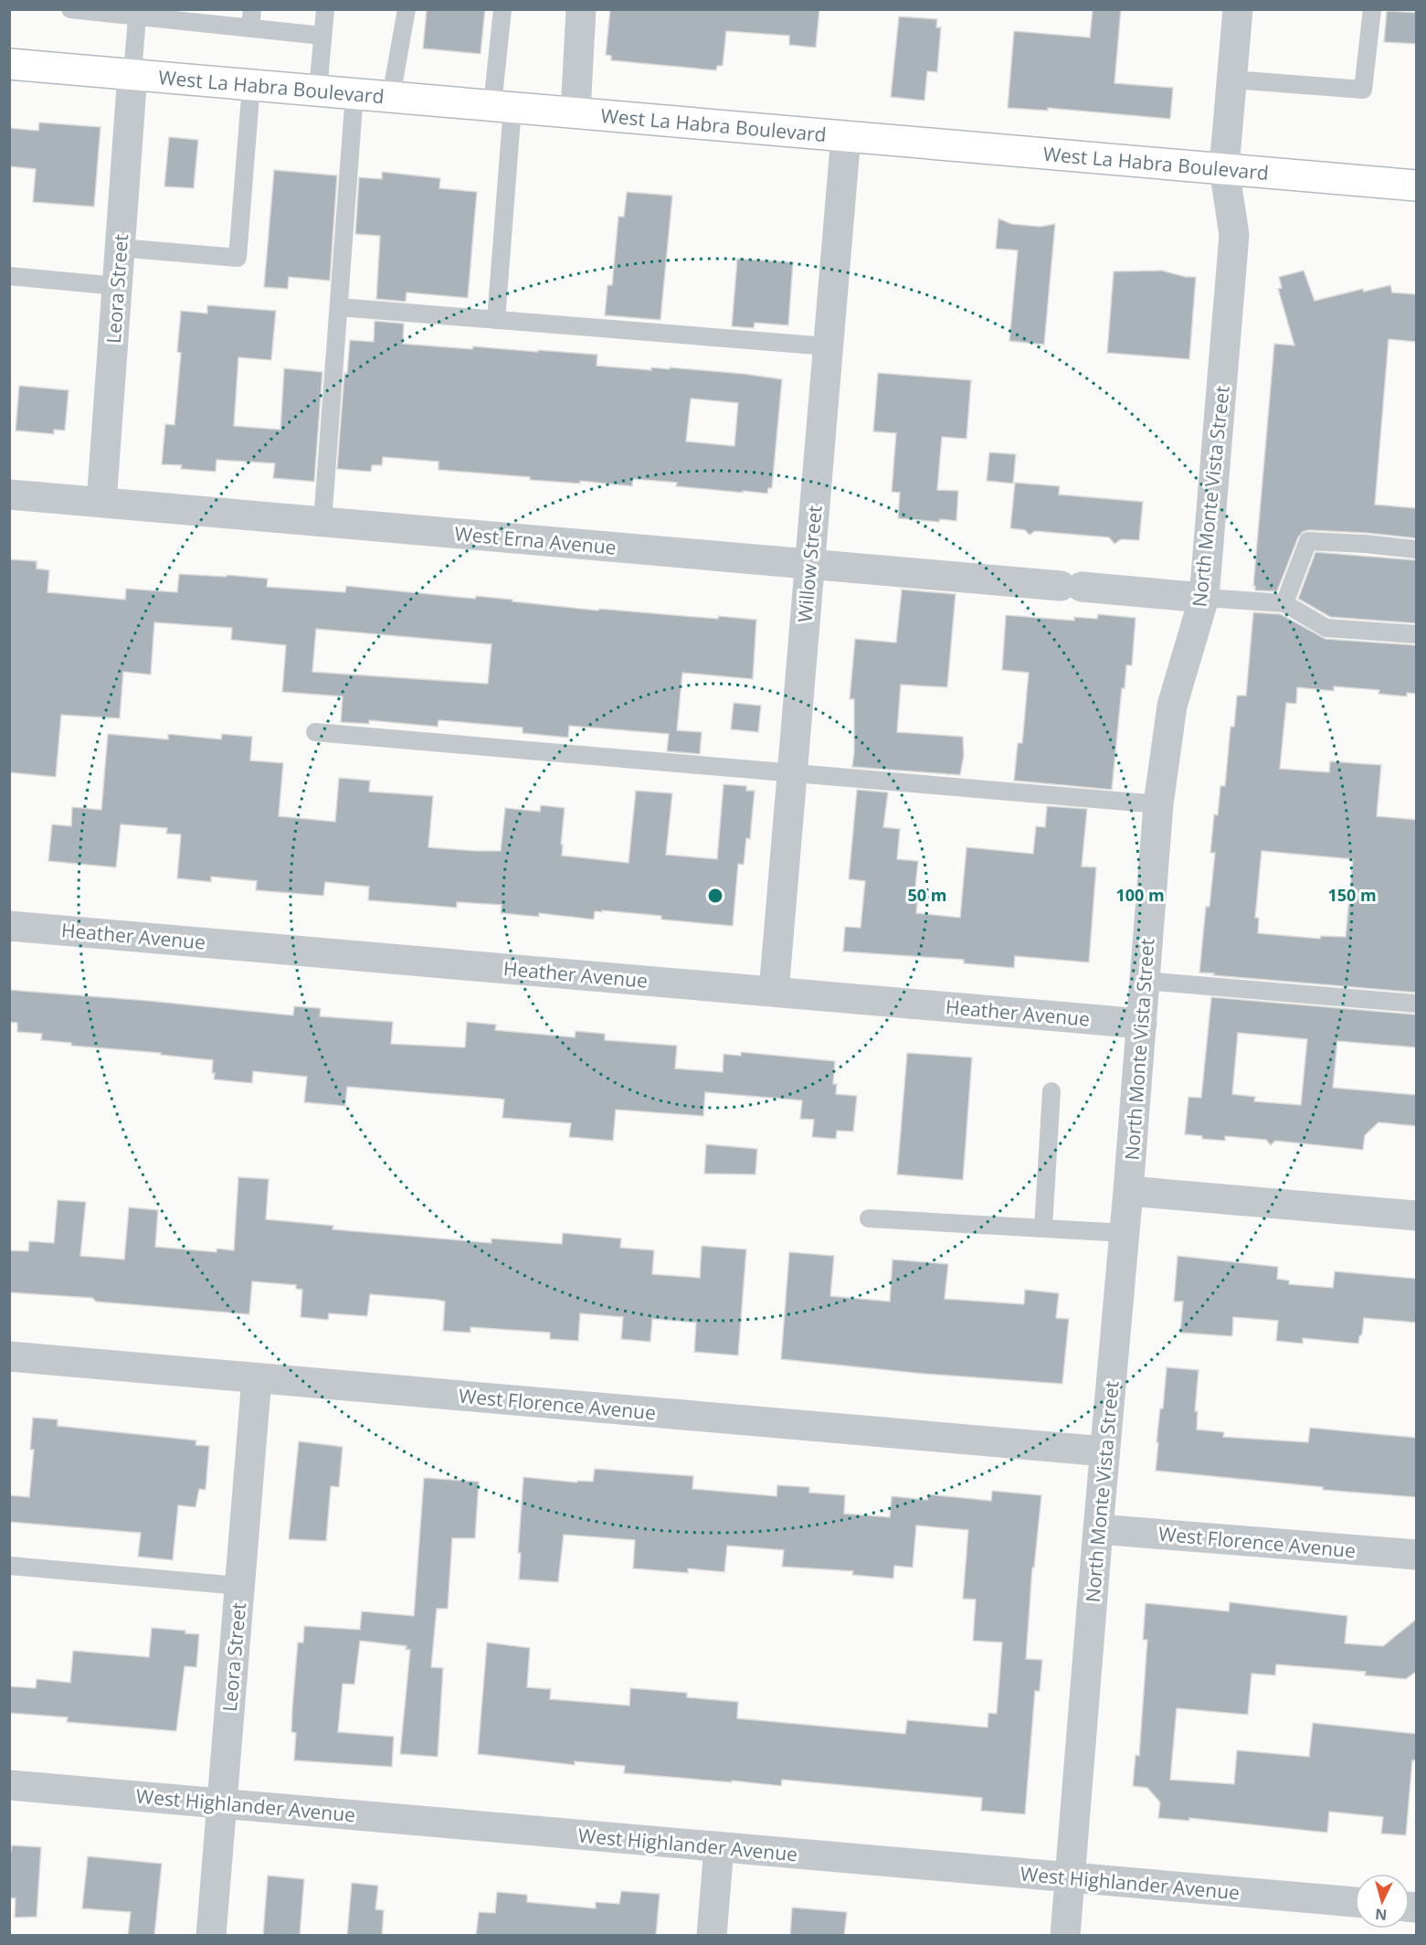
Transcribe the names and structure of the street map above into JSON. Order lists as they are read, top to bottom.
{
  "streets": {
    "main road": ["West La Habra Boulevard"],
    "street": [
      "Leora Street",
      "North Monte Vista Street",
      "West Erna Avenue",
      "Willow Street",
      "Heather Avenue",
      "West Florence Avenue",
      "West Highlander Avenue"
    ]
  },
  "crossings": [
    ["West La Habra Boulevard", "Leora Street"],
    ["West La Habra Boulevard", "North Monte Vista Street"],
    ["West La Habra Boulevard", "Willow Street"],
    ["Leora Street", "West Erna Avenue"],
    ["Leora Street", "West Florence Avenue"],
    ["Leora Street", "West Highlander Avenue"],
    ["North Monte Vista Street", "West Erna Avenue"],
    ["North Monte Vista Street", "Heather Avenue"],
    ["North Monte Vista Street", "West Florence Avenue"],
    ["North Monte Vista Street", "West Highlander Avenue"],
    ["West Erna Avenue", "Willow Street"],
    ["Willow Street", "Heather Avenue"]
  ],
  "north": "bottom",
  "rings": ["50 m", "100 m", "150 m"]
}
